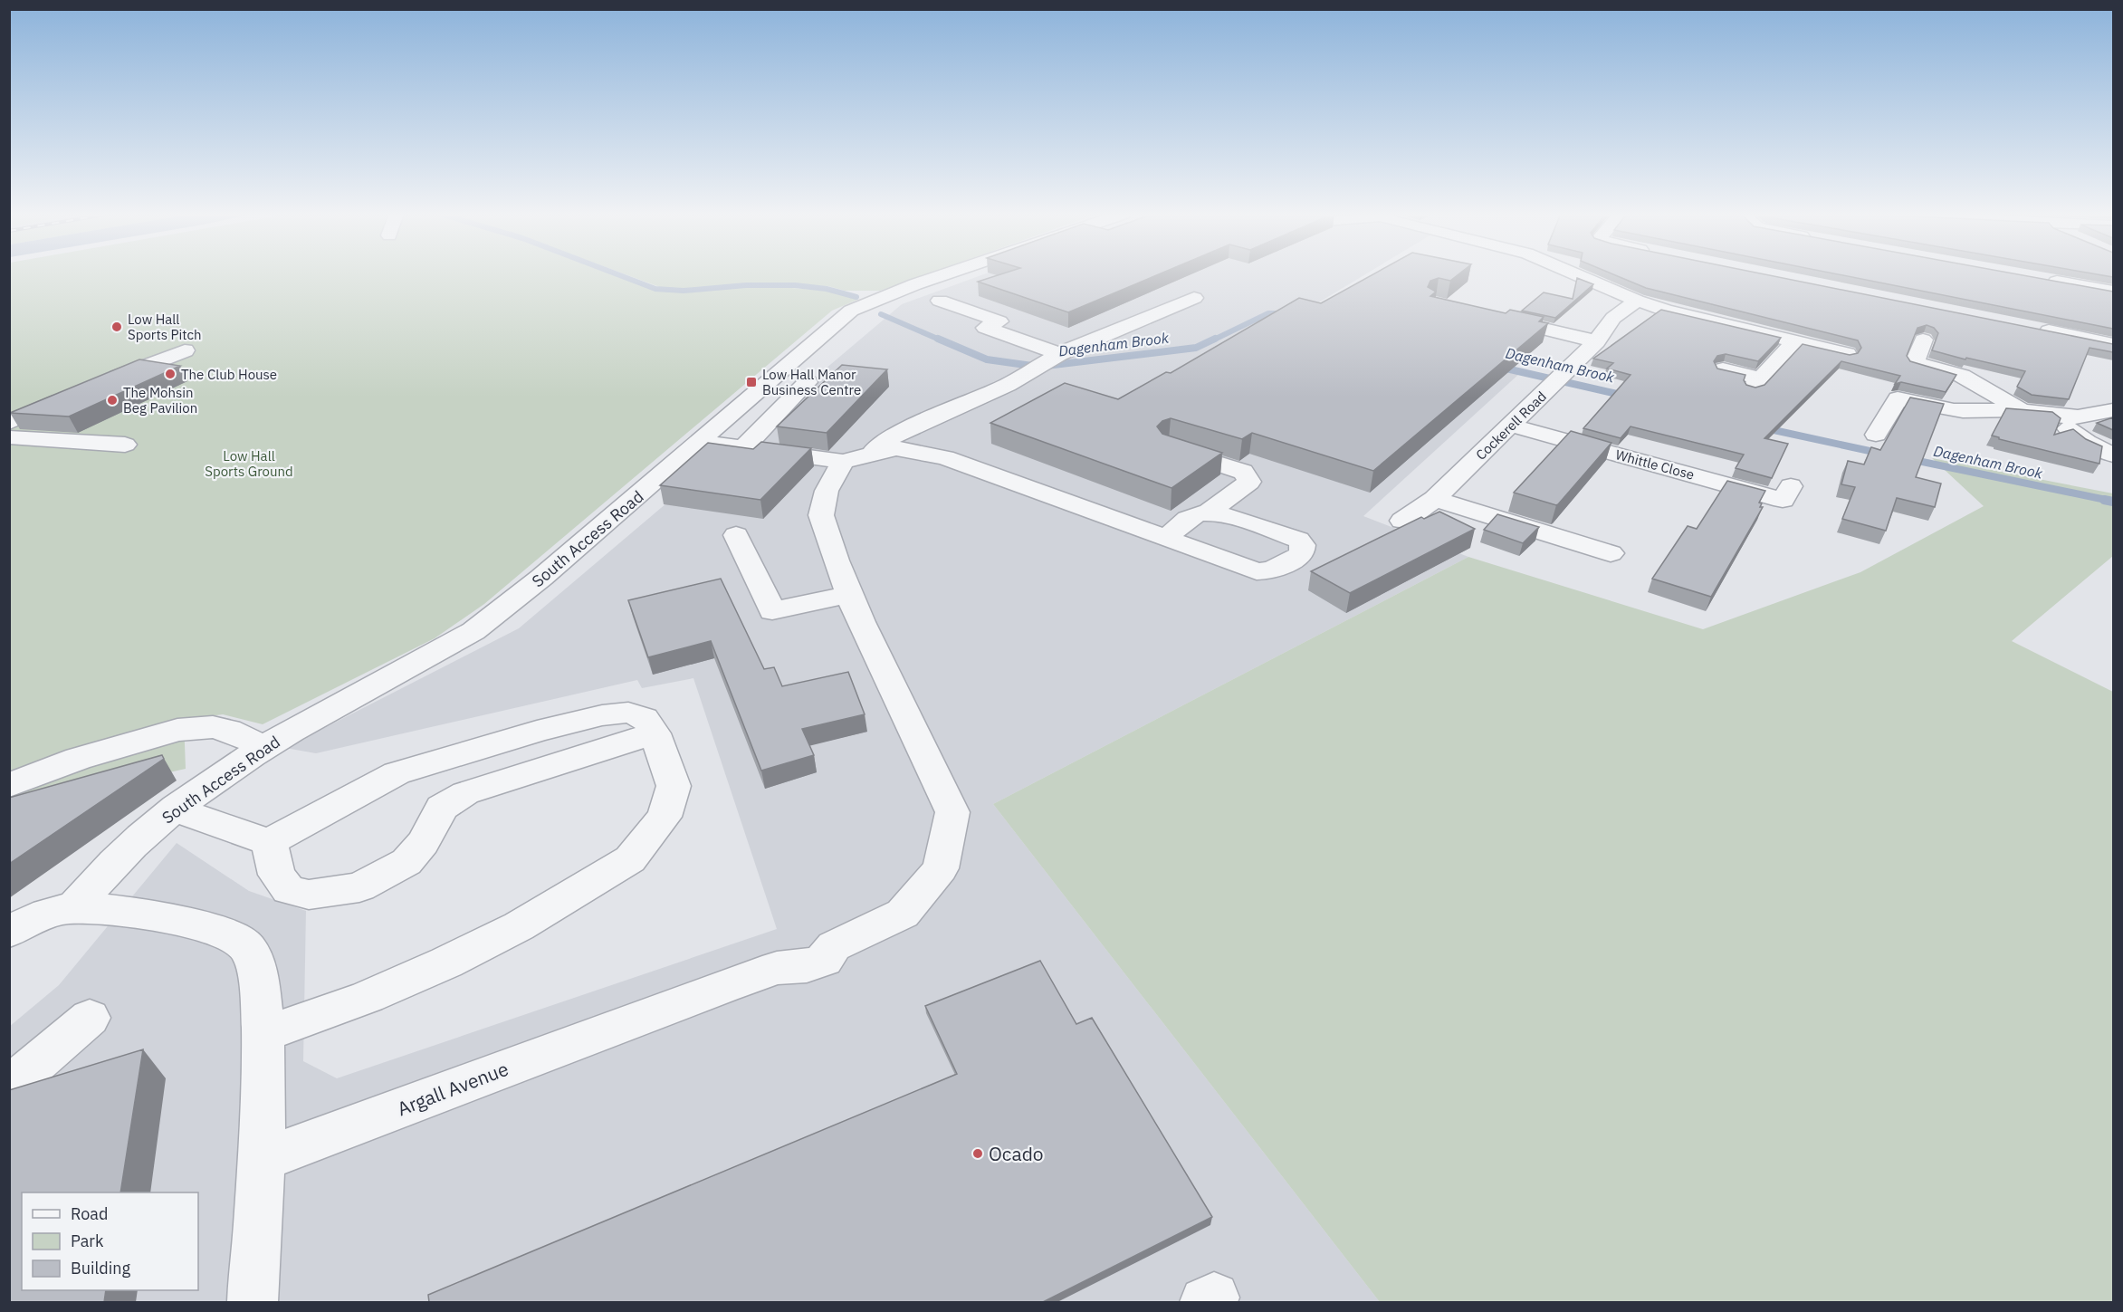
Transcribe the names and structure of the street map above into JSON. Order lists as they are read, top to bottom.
{
  "streets": {
    "street": [
      "Cockerell Road",
      "Whittle Close",
      "South Access Road",
      "Argall Avenue"
    ]
  },
  "crossings": [
    ["Cockerell Road", "Whittle Close"]
  ],
  "water": ["Dagenham Brook"],
  "parks": ["Low Hall Sports Ground"],
  "places": {
    "other": [
      "Low Hall Sports Pitch",
      "The Club House",
      "The Mohsin Beg Pavilion",
      "Ocado"
    ],
    "transit": ["Low Hall Manor Business Centre"]
  },
  "legend": ["Road", "Park", "Building"]
}
